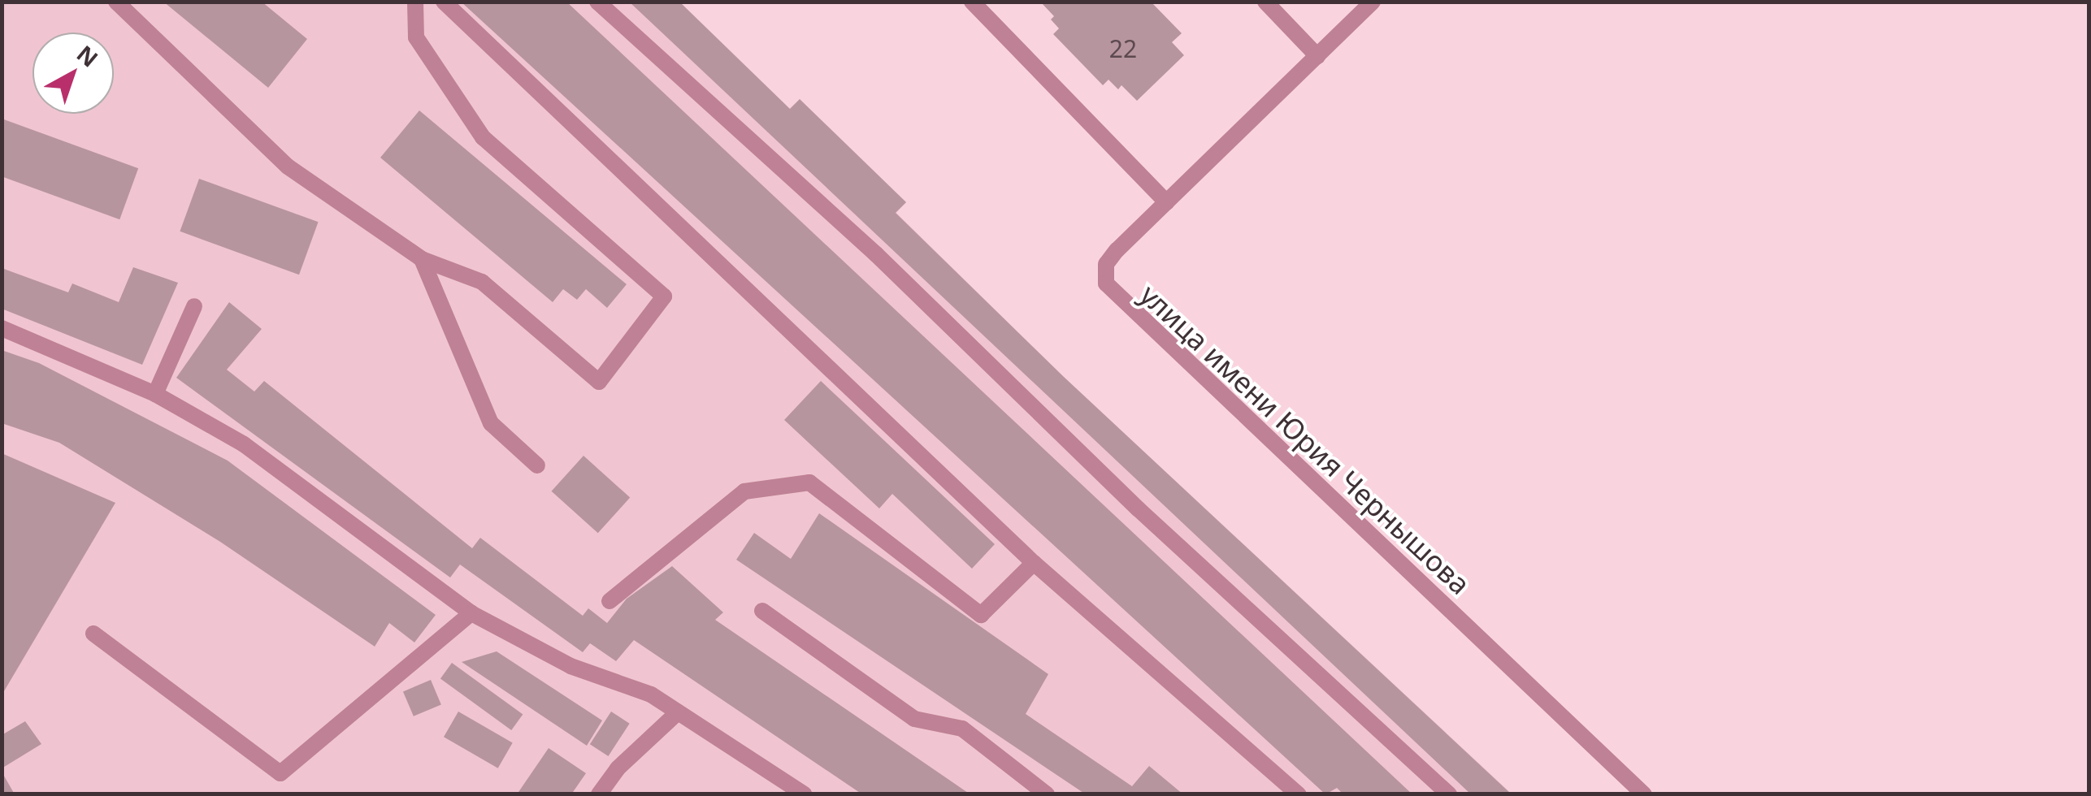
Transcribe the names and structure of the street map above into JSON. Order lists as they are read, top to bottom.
{
  "streets": {
    "street": ["улица имени Юрия Чернышова"]
  },
  "house_numbers": ["22"],
  "north": "top right"
}
